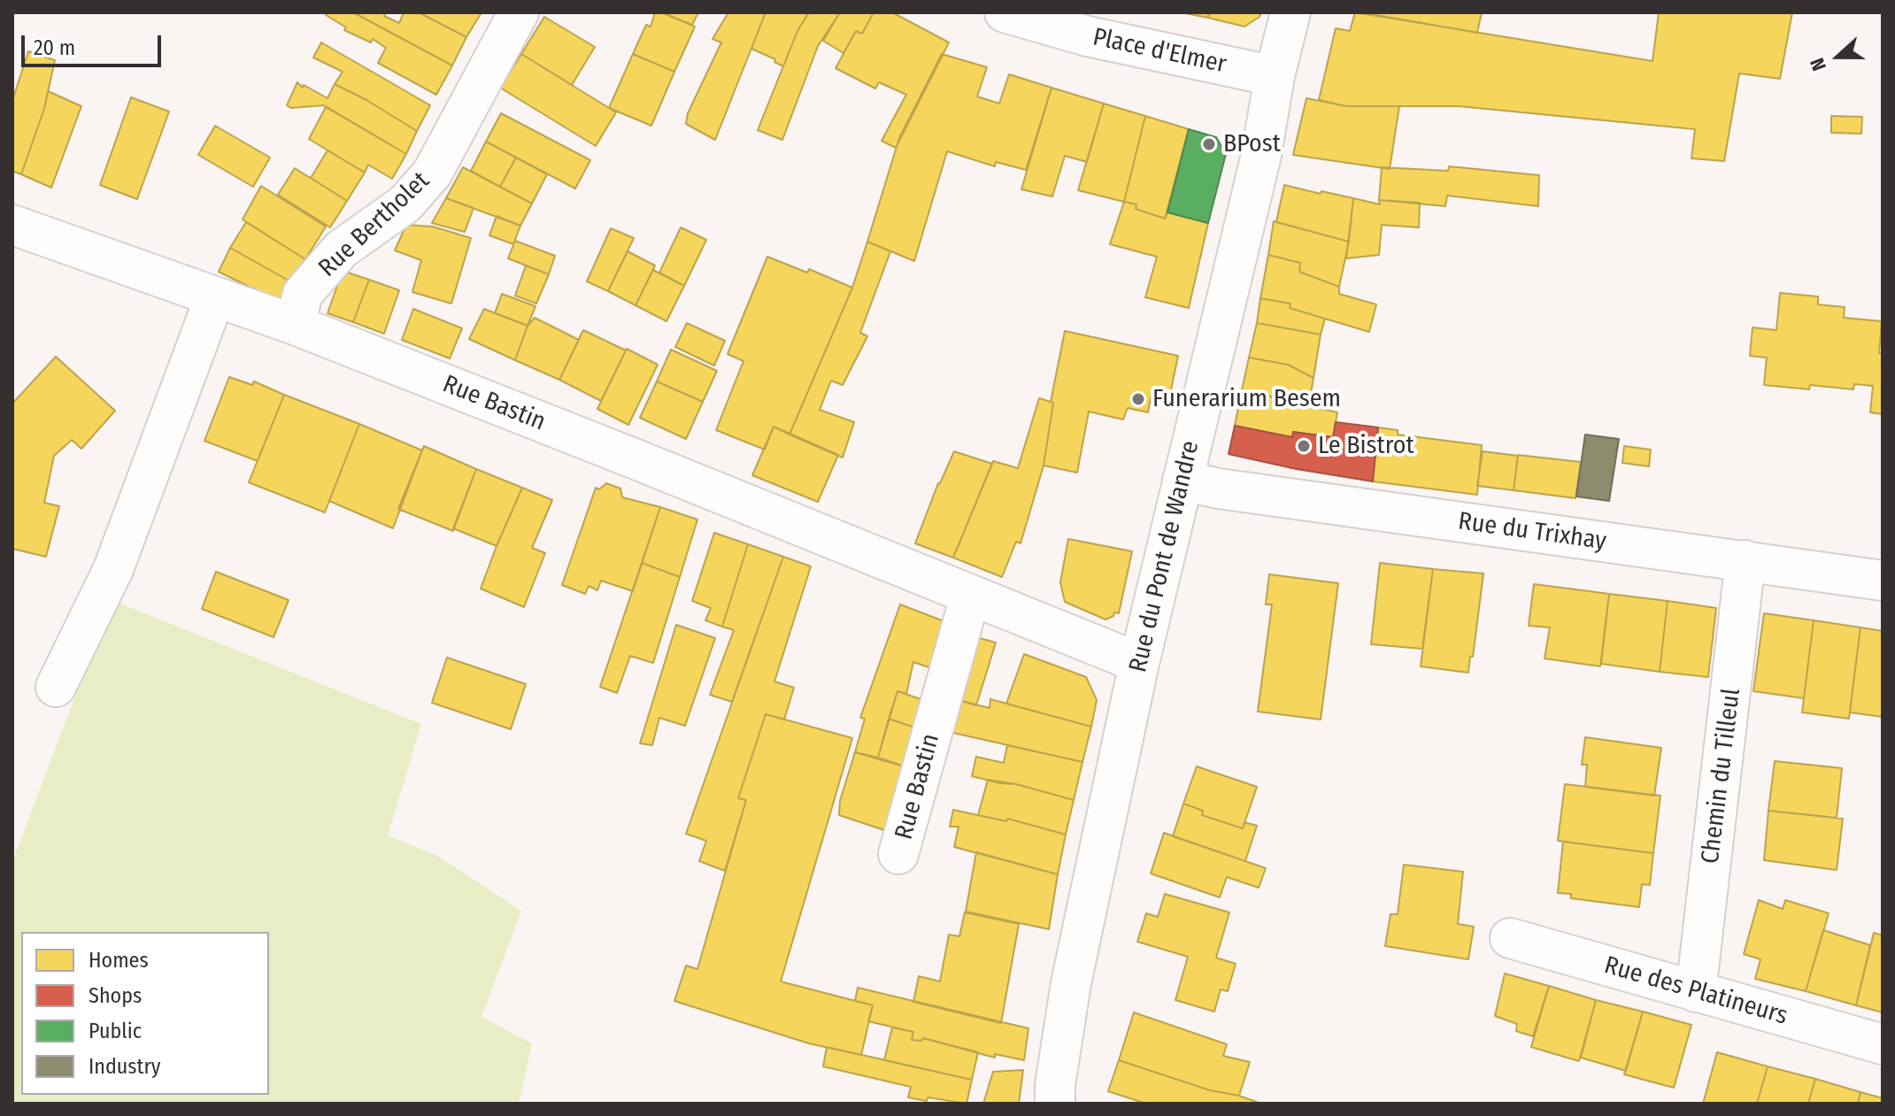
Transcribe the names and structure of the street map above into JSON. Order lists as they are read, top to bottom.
{
  "streets": {
    "street": [
      "Place d'Elmer",
      "Rue Bertholet",
      "Rue Bastin",
      "Rue du Trixhay",
      "Rue du Pont de Wandre",
      "Chemin du Tilleul",
      "Rue des Platineurs"
    ]
  },
  "crossings": [
    ["Place d'Elmer", "Rue du Pont de Wandre"],
    ["Rue Bertholet", "Rue Bastin"],
    ["Rue Bastin", "Rue du Pont de Wandre"],
    ["Rue du Trixhay", "Rue du Pont de Wandre"],
    ["Rue du Trixhay", "Chemin du Tilleul"],
    ["Chemin du Tilleul", "Rue des Platineurs"]
  ],
  "places": ["BPost", "Funerarium Besem", "Le Bistrot"],
  "legend": [
    "Homes",
    "Shops",
    "Public",
    "Industry"
  ],
  "scale_bar": "20 m",
  "north": "left"
}
